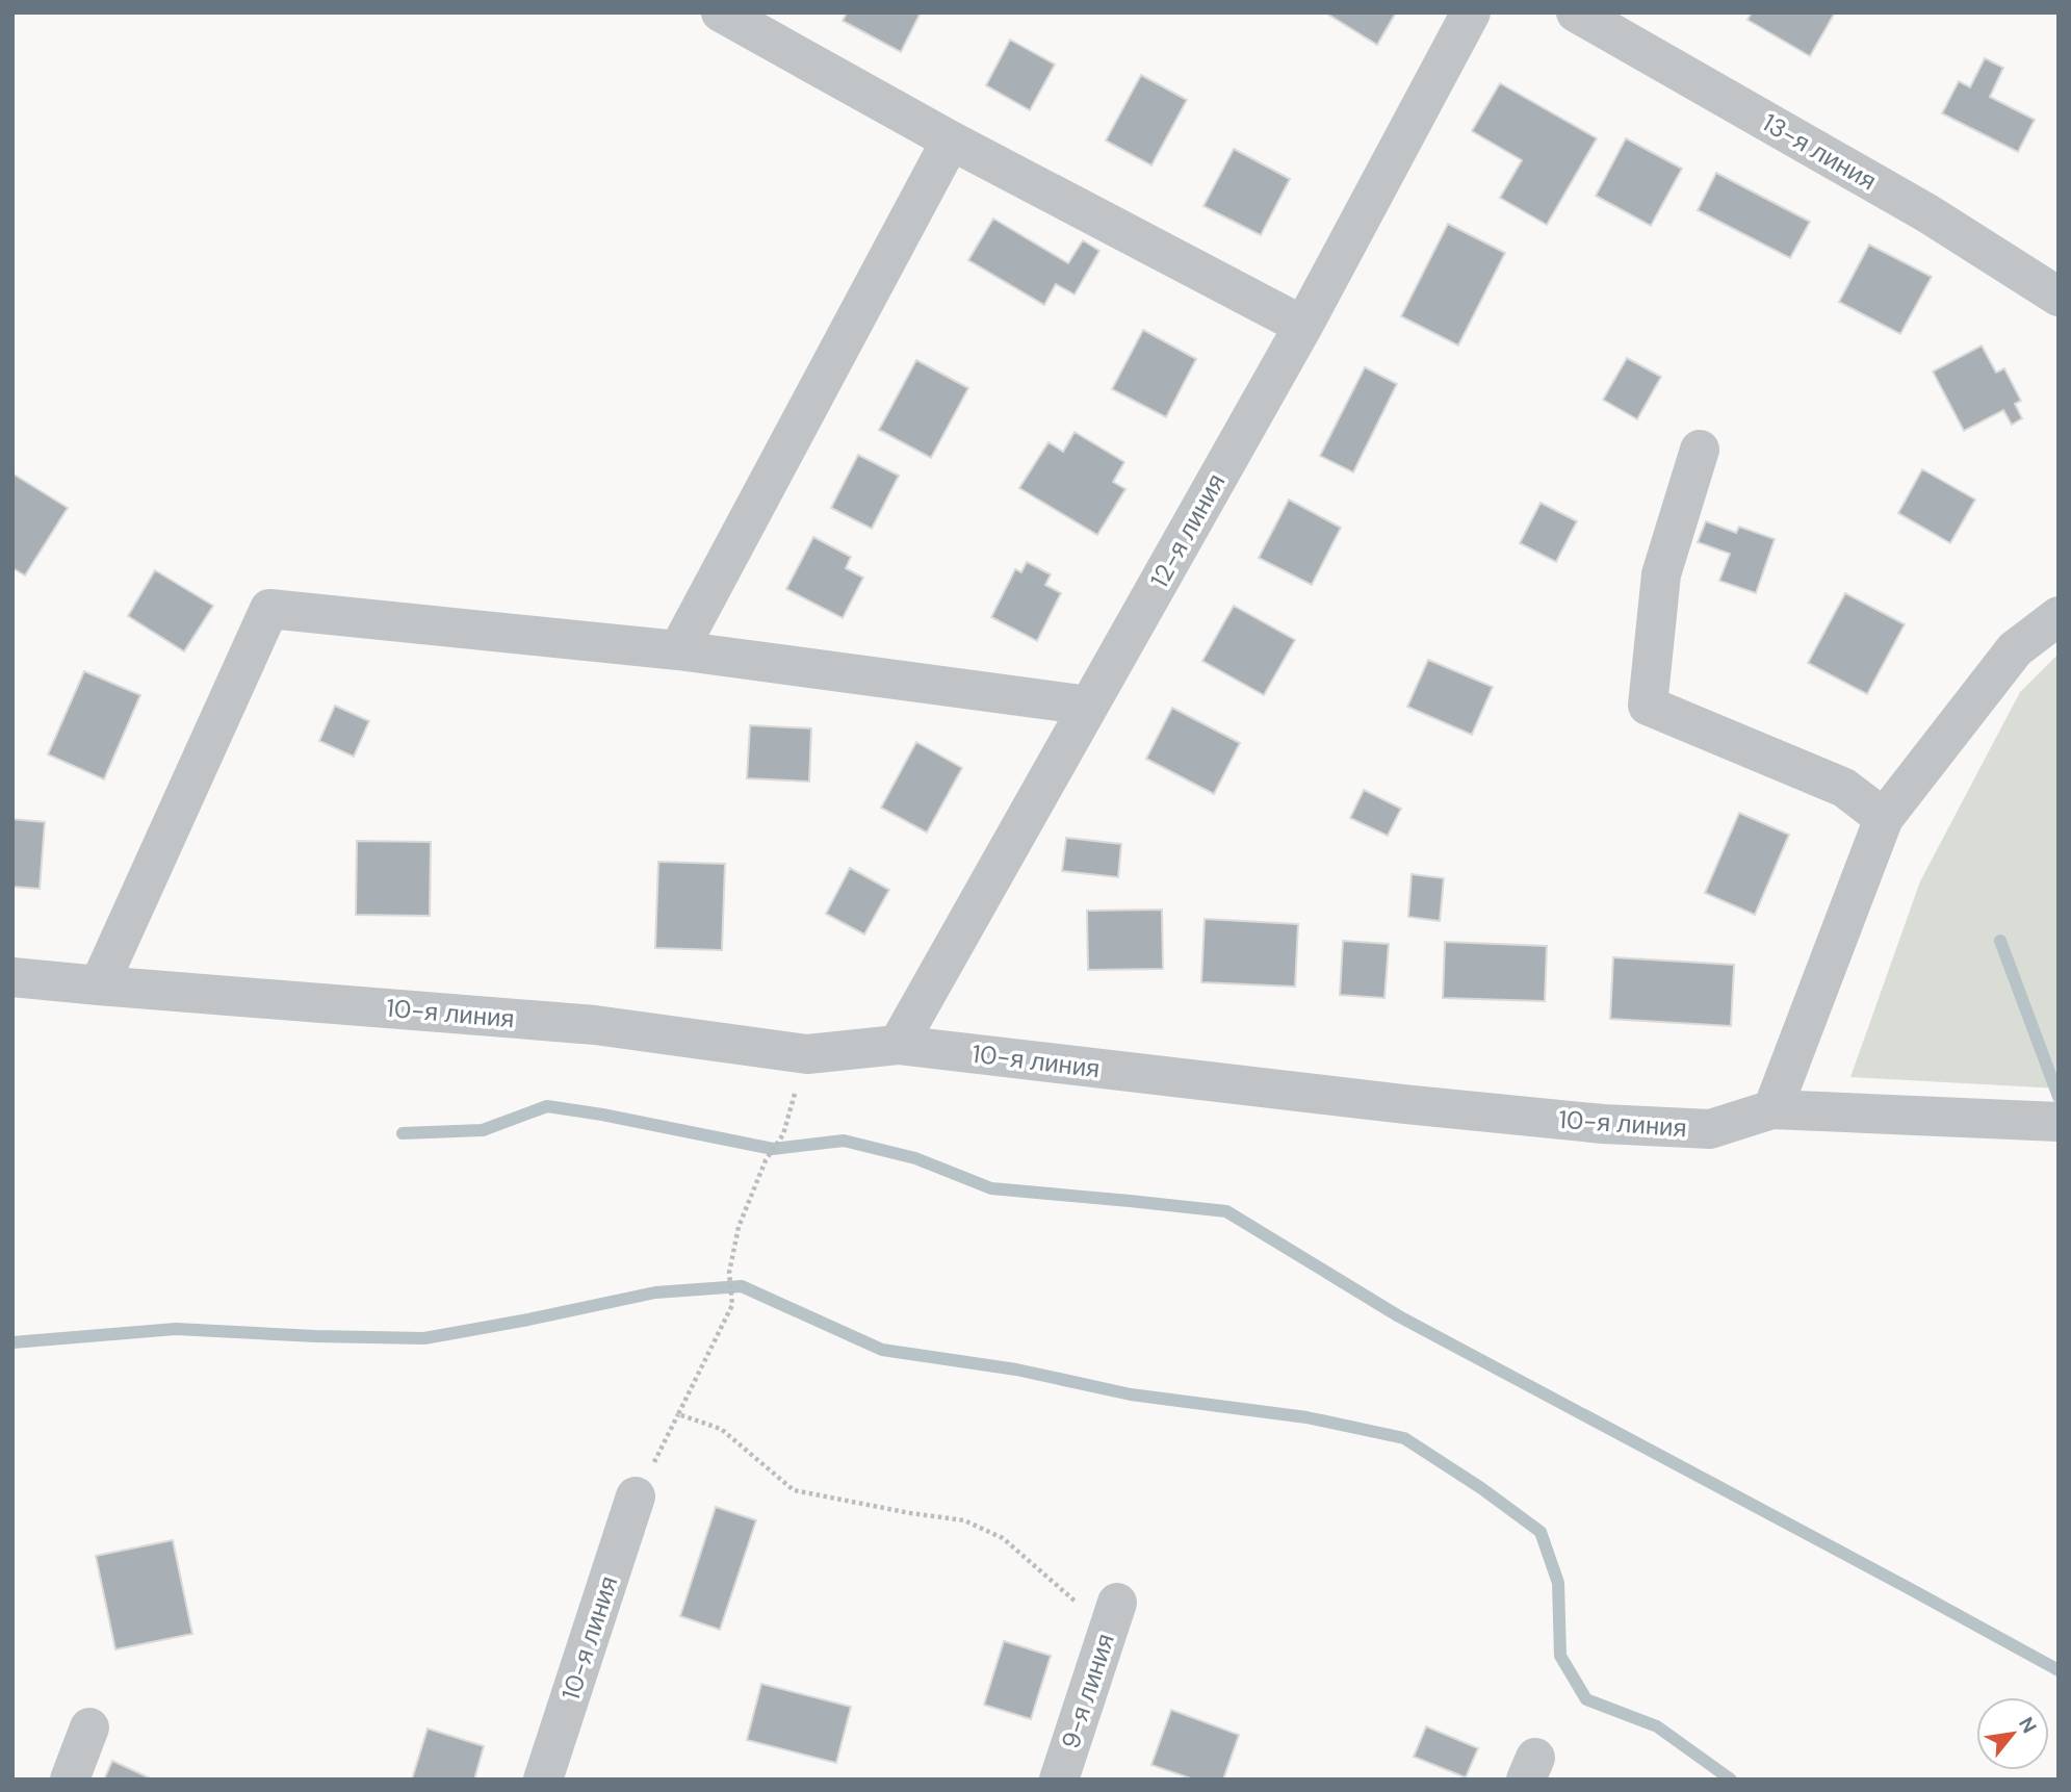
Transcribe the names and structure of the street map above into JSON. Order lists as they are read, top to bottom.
{
  "streets": {
    "street": [
      "13-я линия",
      "12-я линия",
      "10-я линия",
      "9-я линия"
    ]
  },
  "crossings": [
    ["12-я линия", "10-я линия"]
  ],
  "north": "top right"
}
